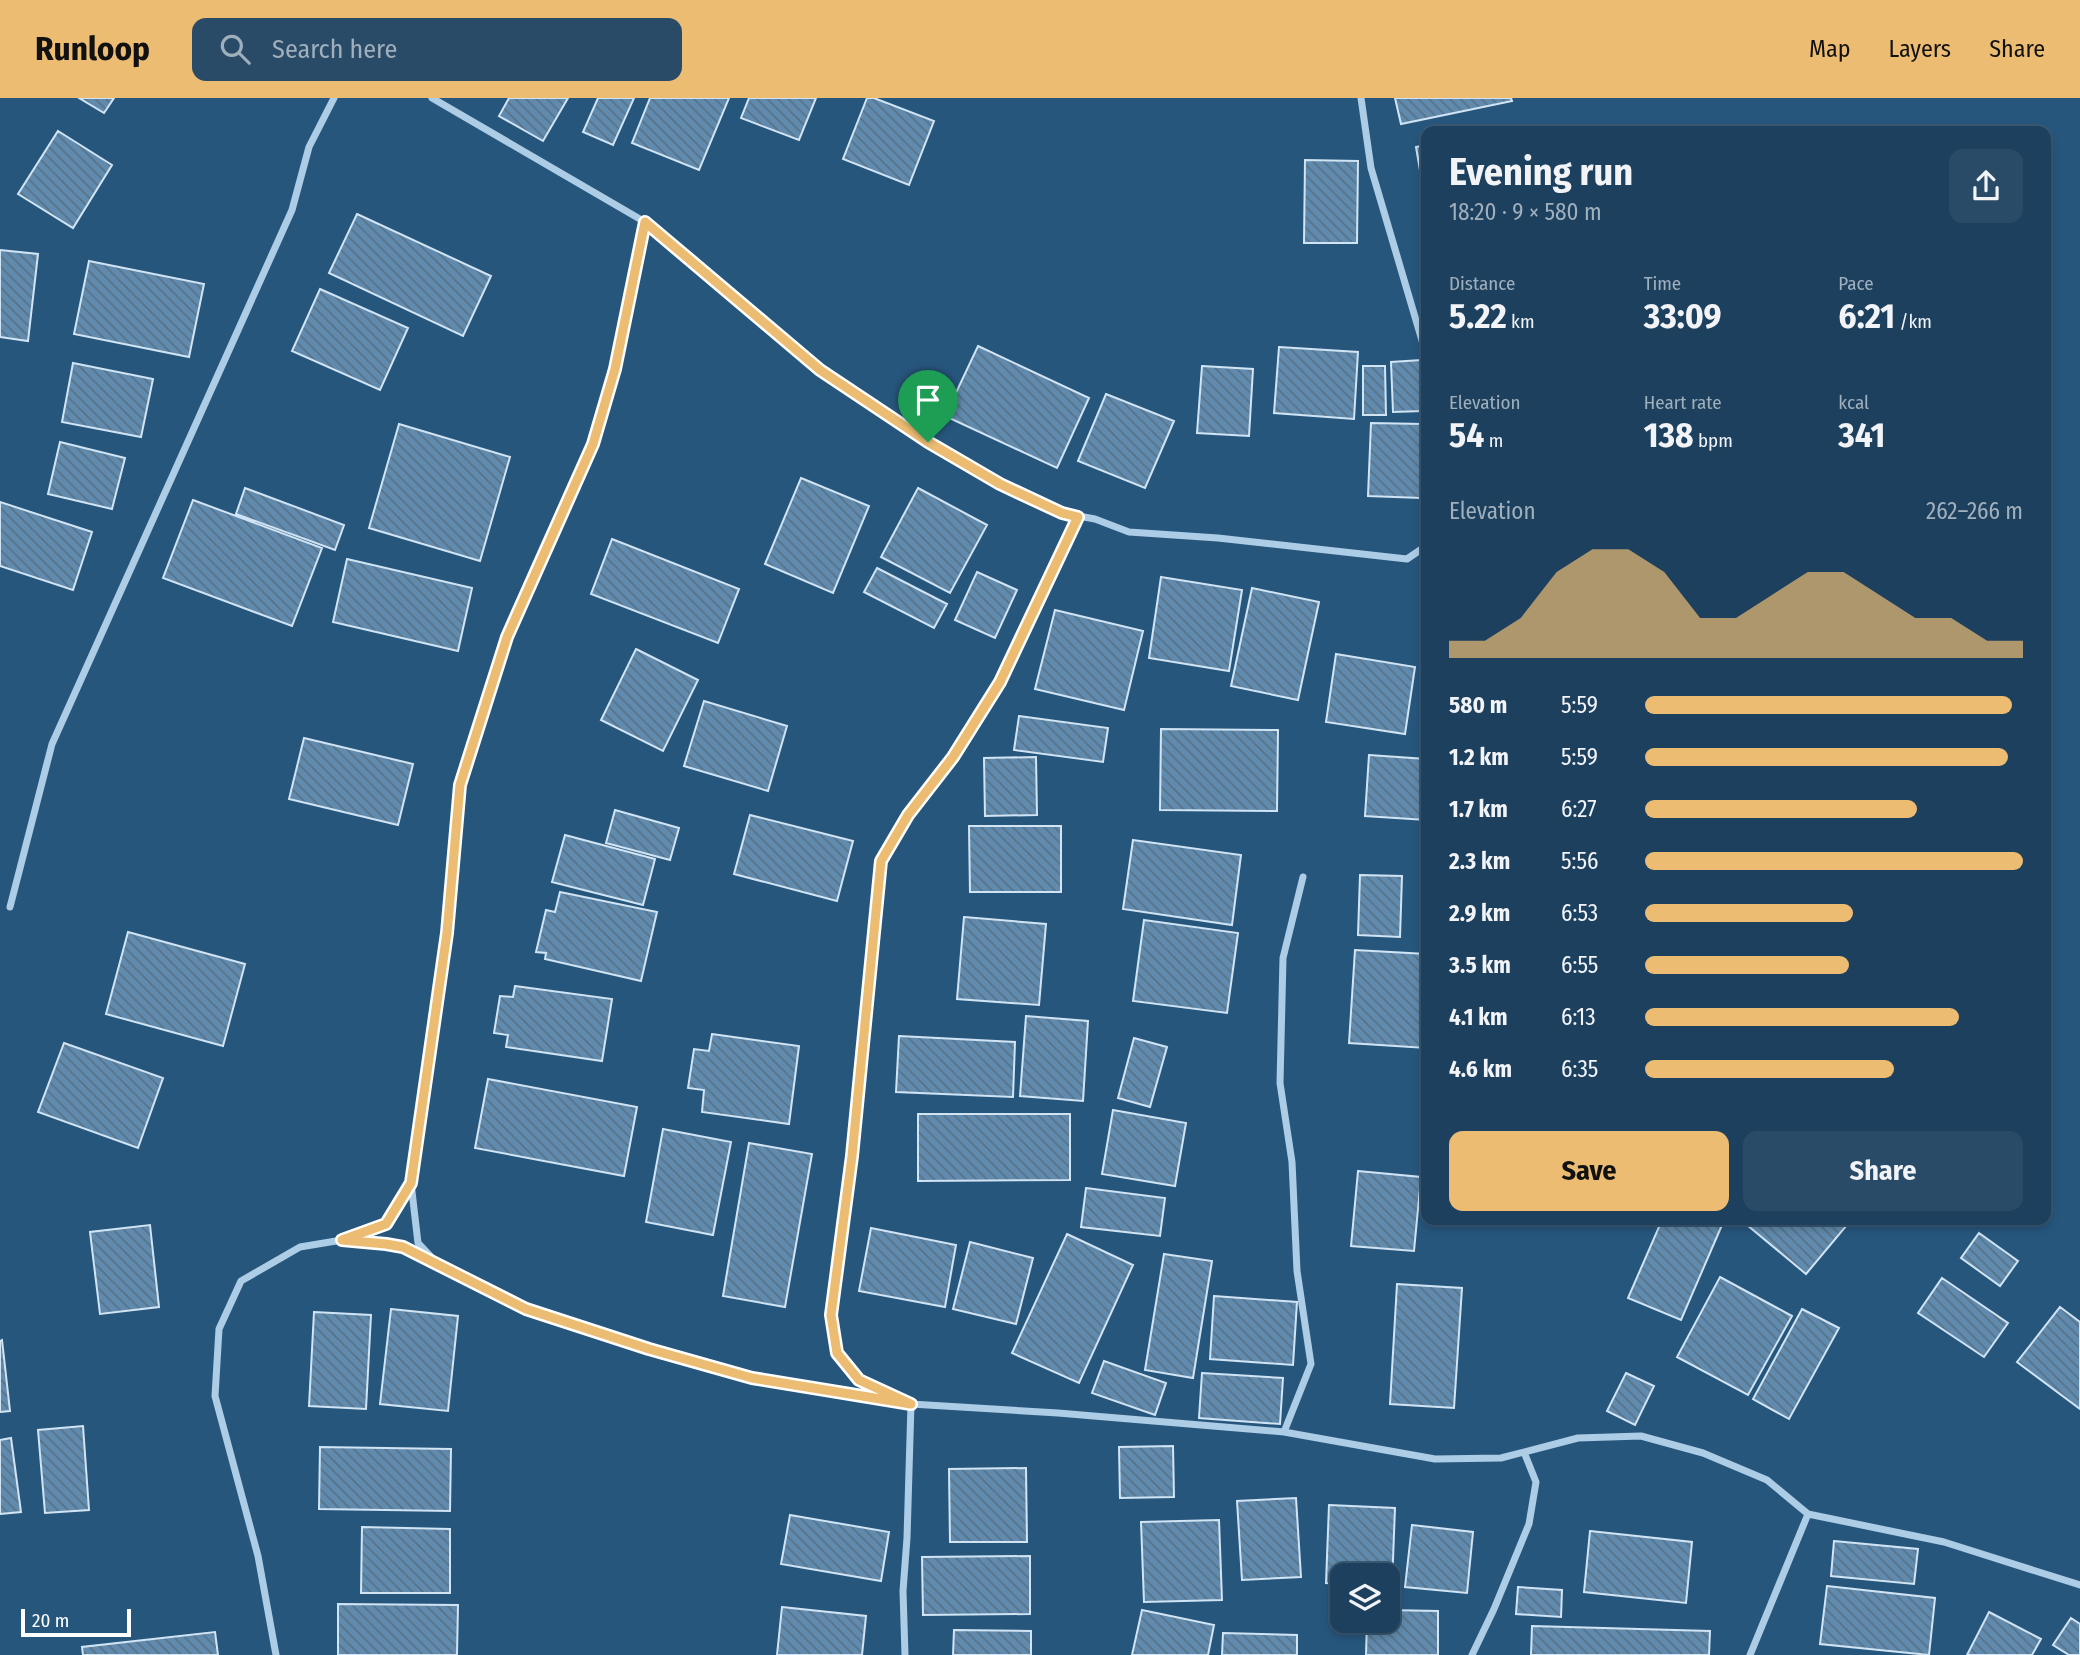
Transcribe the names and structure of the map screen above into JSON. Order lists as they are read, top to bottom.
{
  "scale_bar": "20 m",
  "page": {
    "header": "Runloop",
    "search": "Search here",
    "nav": ["Map", "Layers", "Share"],
    "heading": ["Evening run", "18:20 · 9 × 580 m"],
    "stats": [
      ["Distance", "5.22 km"],
      ["Time", "33:09"],
      ["Pace", "6:21 /km"],
      ["Elevation", "54 m"],
      ["Heart rate", "138 bpm"],
      ["kcal", "341"]
    ],
    "chart": ["Elevation", "262–266 m"],
    "list": [
      {
        "name": "580 m",
        "note": "5:59"
      },
      {
        "name": "1.2 km",
        "note": "5:59"
      },
      {
        "name": "1.7 km",
        "note": "6:27"
      },
      {
        "name": "2.3 km",
        "note": "5:56"
      },
      {
        "name": "2.9 km",
        "note": "6:53"
      },
      {
        "name": "3.5 km",
        "note": "6:55"
      },
      {
        "name": "4.1 km",
        "note": "6:13"
      },
      {
        "name": "4.6 km",
        "note": "6:35"
      }
    ],
    "buttons": ["Save", "Share"],
    "scale": "20 m"
  }
}
